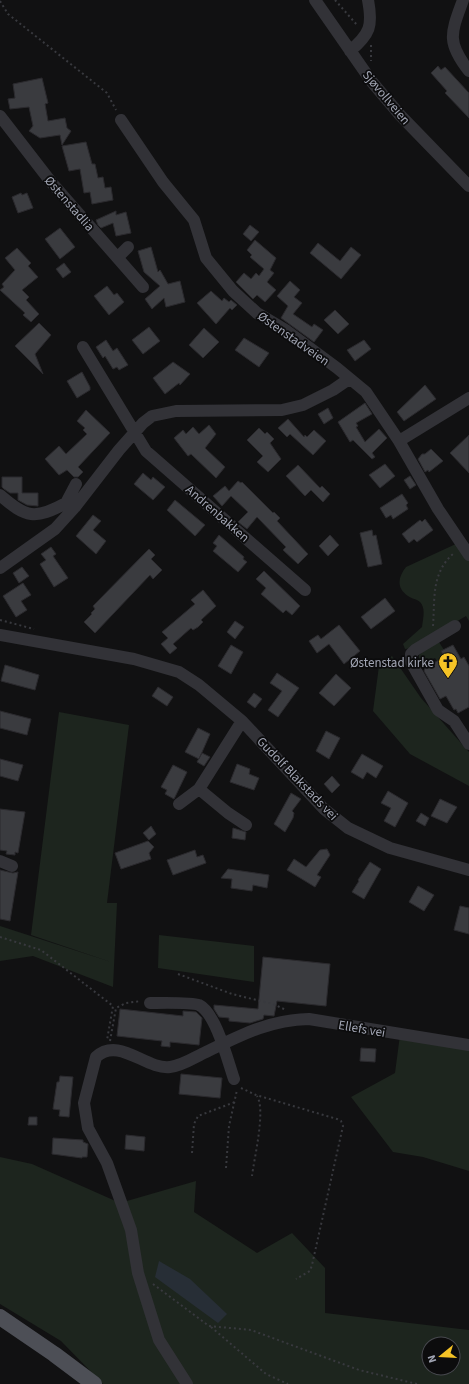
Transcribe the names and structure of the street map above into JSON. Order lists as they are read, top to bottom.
{
  "streets": {
    "street": [
      "Sjøvollveien",
      "Østenstadlia",
      "Østenstadveien",
      "Andrenbakken",
      "Gudolf Blakstads vei",
      "Ellefs vei"
    ]
  },
  "places": {
    "church": ["Østenstad kirke"]
  },
  "north": "left"
}
